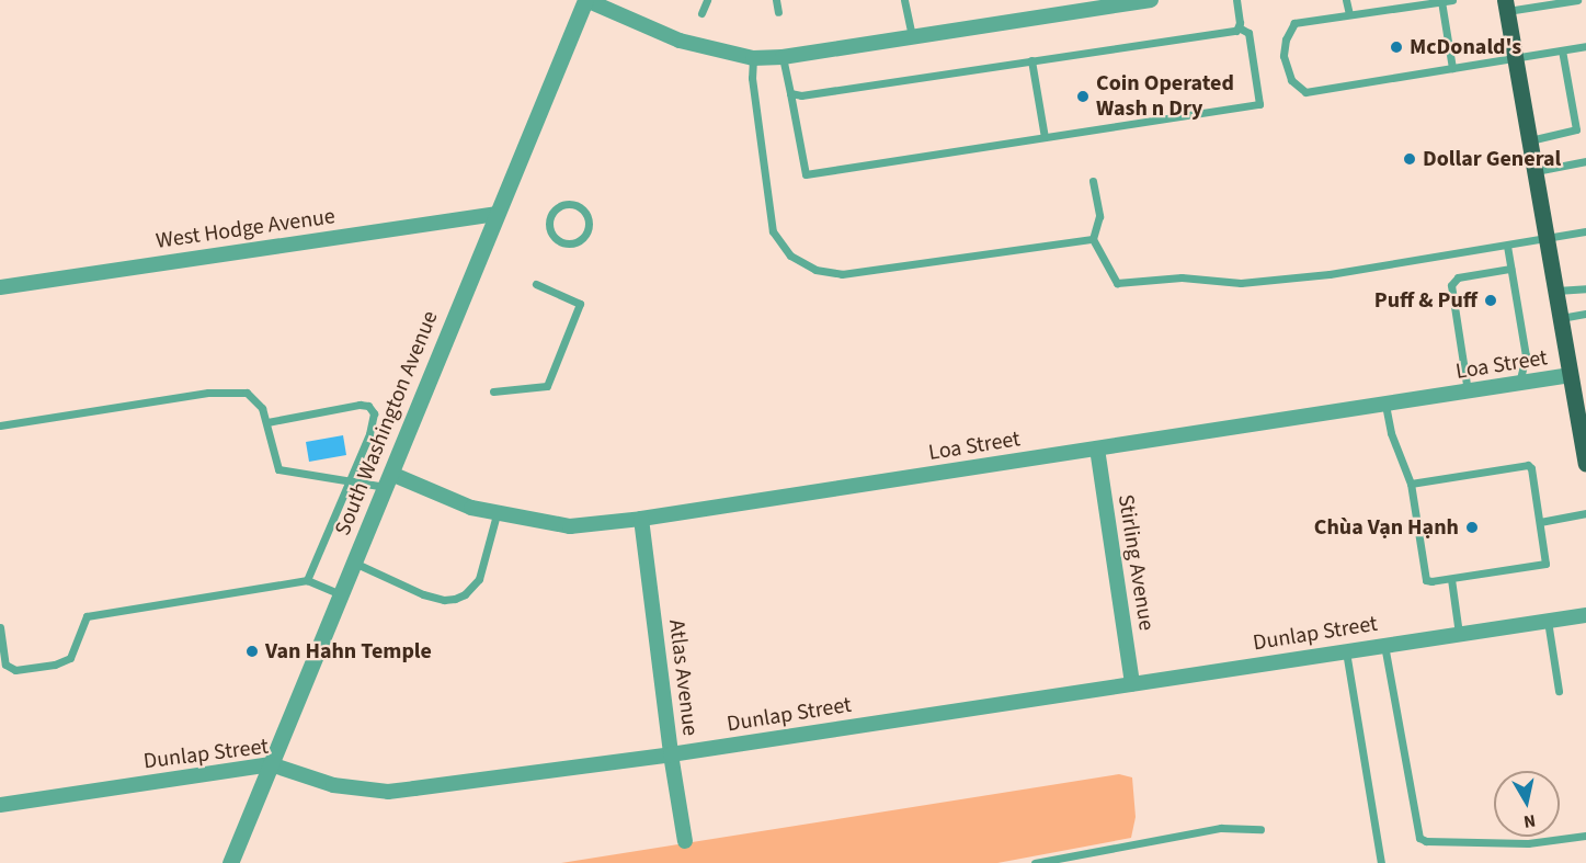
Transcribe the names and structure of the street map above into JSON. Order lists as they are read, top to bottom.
{
  "streets": {
    "street": [
      "West Hodge Avenue",
      "Loa Street",
      "South Washington Avenue",
      "Stirling Avenue",
      "Dunlap Street",
      "Atlas Avenue"
    ]
  },
  "crossings": [
    ["West Hodge Avenue", "South Washington Avenue"],
    ["Loa Street", "South Washington Avenue"],
    ["Loa Street", "Stirling Avenue"],
    ["Loa Street", "Atlas Avenue"],
    ["South Washington Avenue", "Dunlap Street"],
    ["Stirling Avenue", "Dunlap Street"],
    ["Dunlap Street", "Atlas Avenue"]
  ],
  "places": [
    "McDonald's",
    "Coin Operated Wash n Dry",
    "Dollar General",
    "Puff & Puff",
    "Chùa Vạn Hạnh",
    "Van Hahn Temple"
  ],
  "north": "bottom"
}
